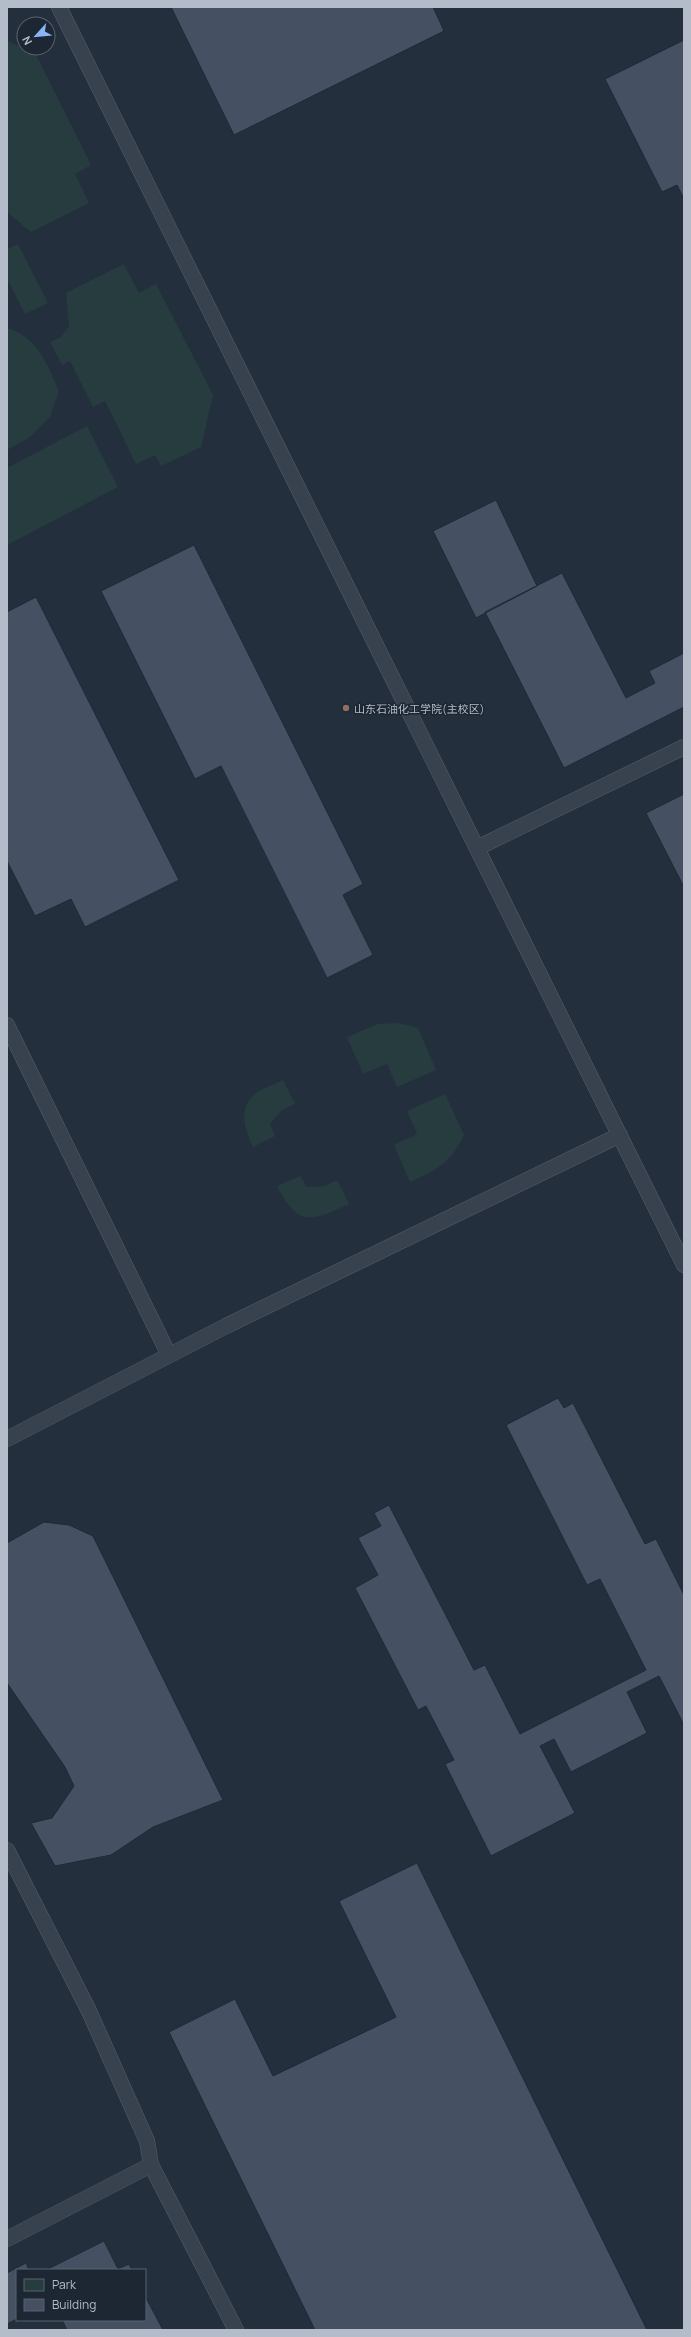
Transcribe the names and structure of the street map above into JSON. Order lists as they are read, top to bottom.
{
  "places": ["山东石油化工学院(主校区)"],
  "legend": ["Park", "Building"],
  "north": "bottom left"
}
